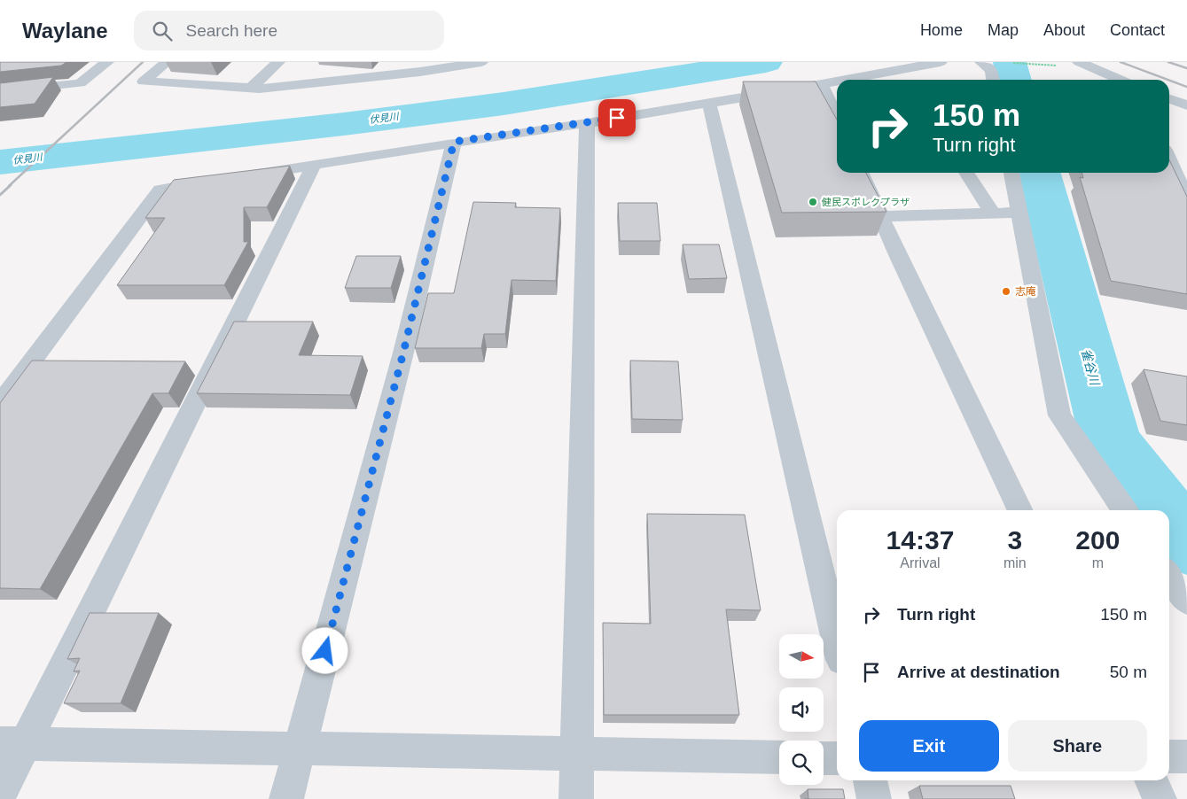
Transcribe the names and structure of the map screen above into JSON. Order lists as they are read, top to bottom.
{
  "water": ["伏見川", "雀谷川"],
  "places": ["健民スポレクプラザ", "志庵"],
  "north": "right",
  "page": {
    "header": "Waylane",
    "search": "Search here",
    "nav": [
      "Home",
      "Map",
      "About",
      "Contact"
    ],
    "turn": ["150 m", "Turn right"],
    "eta": [
      "14:37",
      "Arrival",
      "3",
      "min",
      "200",
      "m"
    ],
    "list": [
      {
        "name": "Turn right",
        "value": "150 m"
      },
      {
        "name": "Arrive at destination",
        "value": "50 m"
      }
    ],
    "buttons": ["Exit", "Share"]
  }
}
